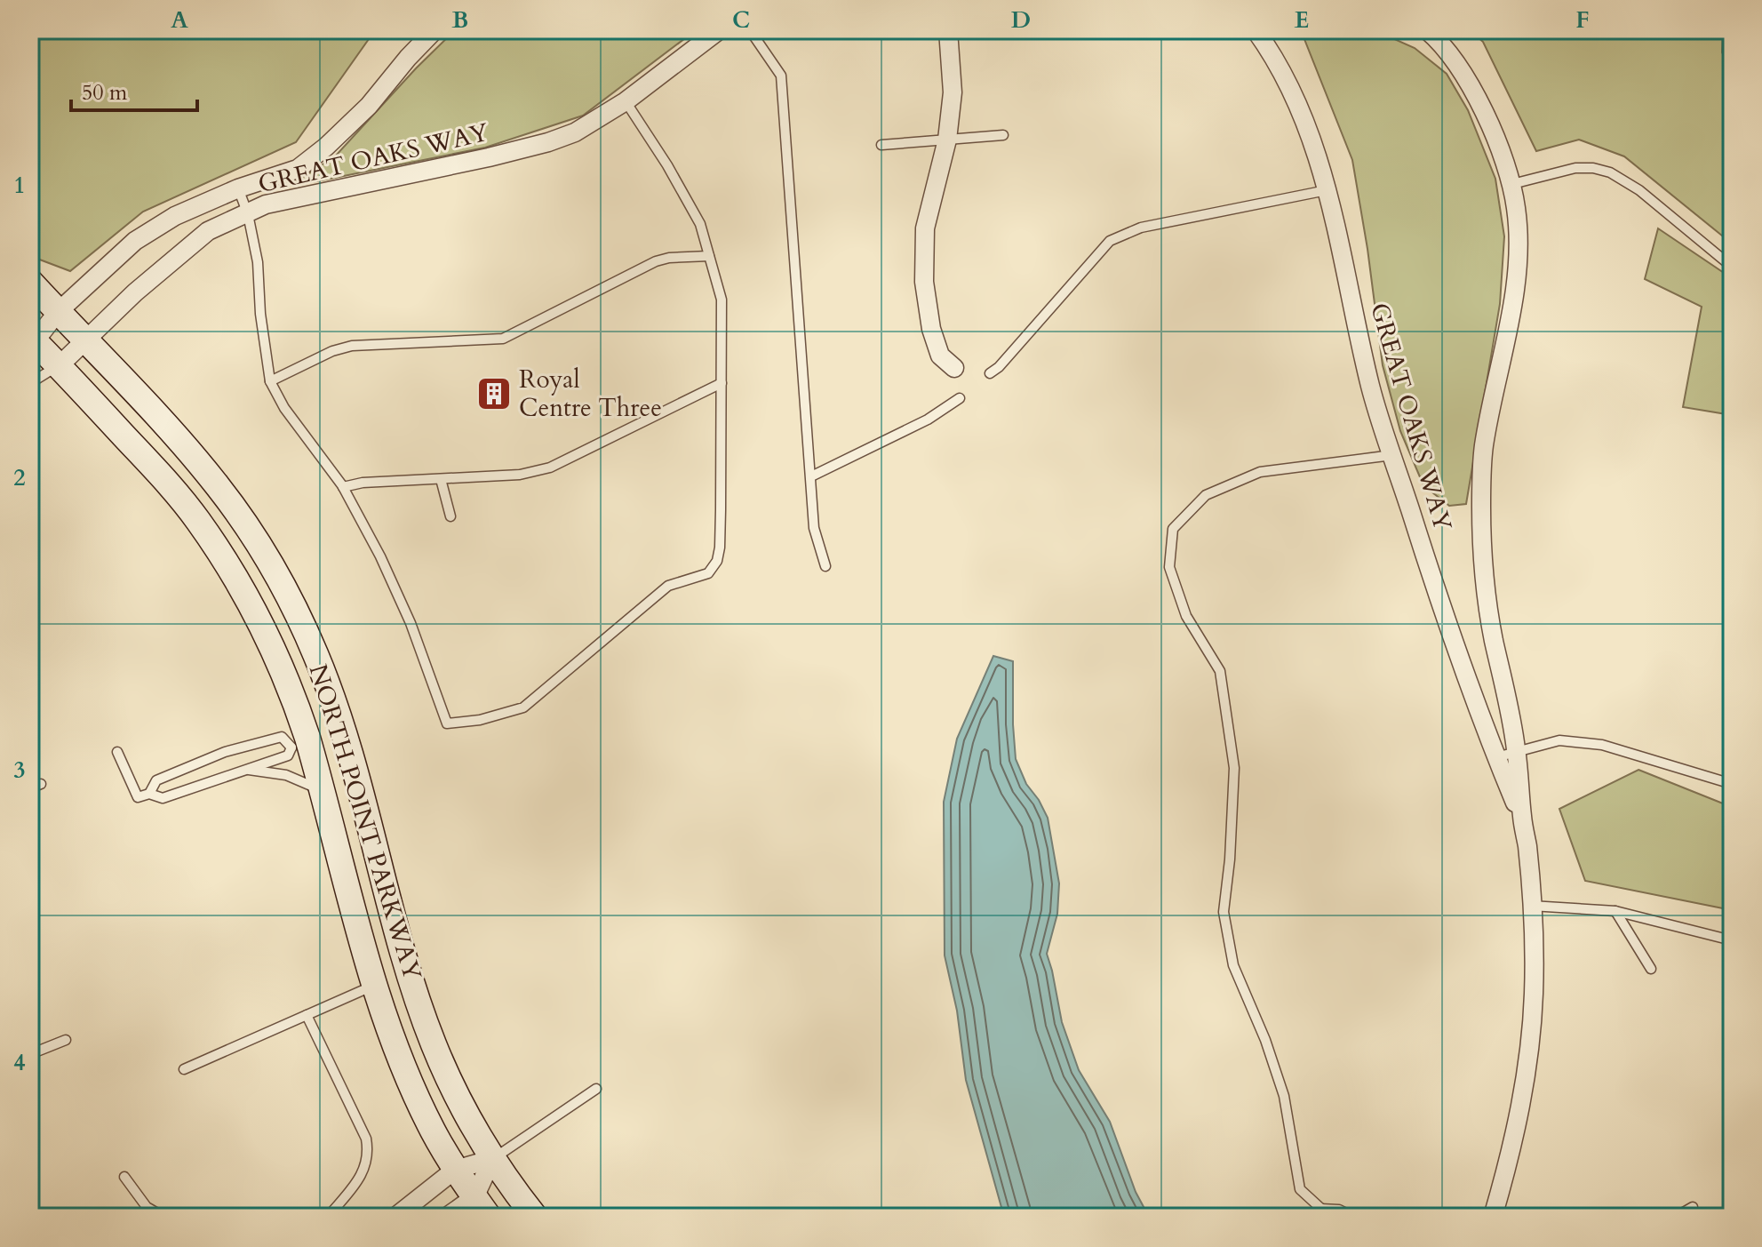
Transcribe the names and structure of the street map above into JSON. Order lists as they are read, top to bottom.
{
  "streets": {
    "street": ["GREAT OAKS WAY", "NORTH POINT PARKWAY"]
  },
  "crossings": [
    ["GREAT OAKS WAY", "NORTH POINT PARKWAY"]
  ],
  "places": {
    "building": ["Royal Centre Three"]
  },
  "scale_bar": "50 m",
  "grid": {
    "columns": [
      "A",
      "B",
      "C",
      "D",
      "E",
      "F"
    ],
    "rows": [
      "1",
      "2",
      "3",
      "4"
    ]
  }
}
